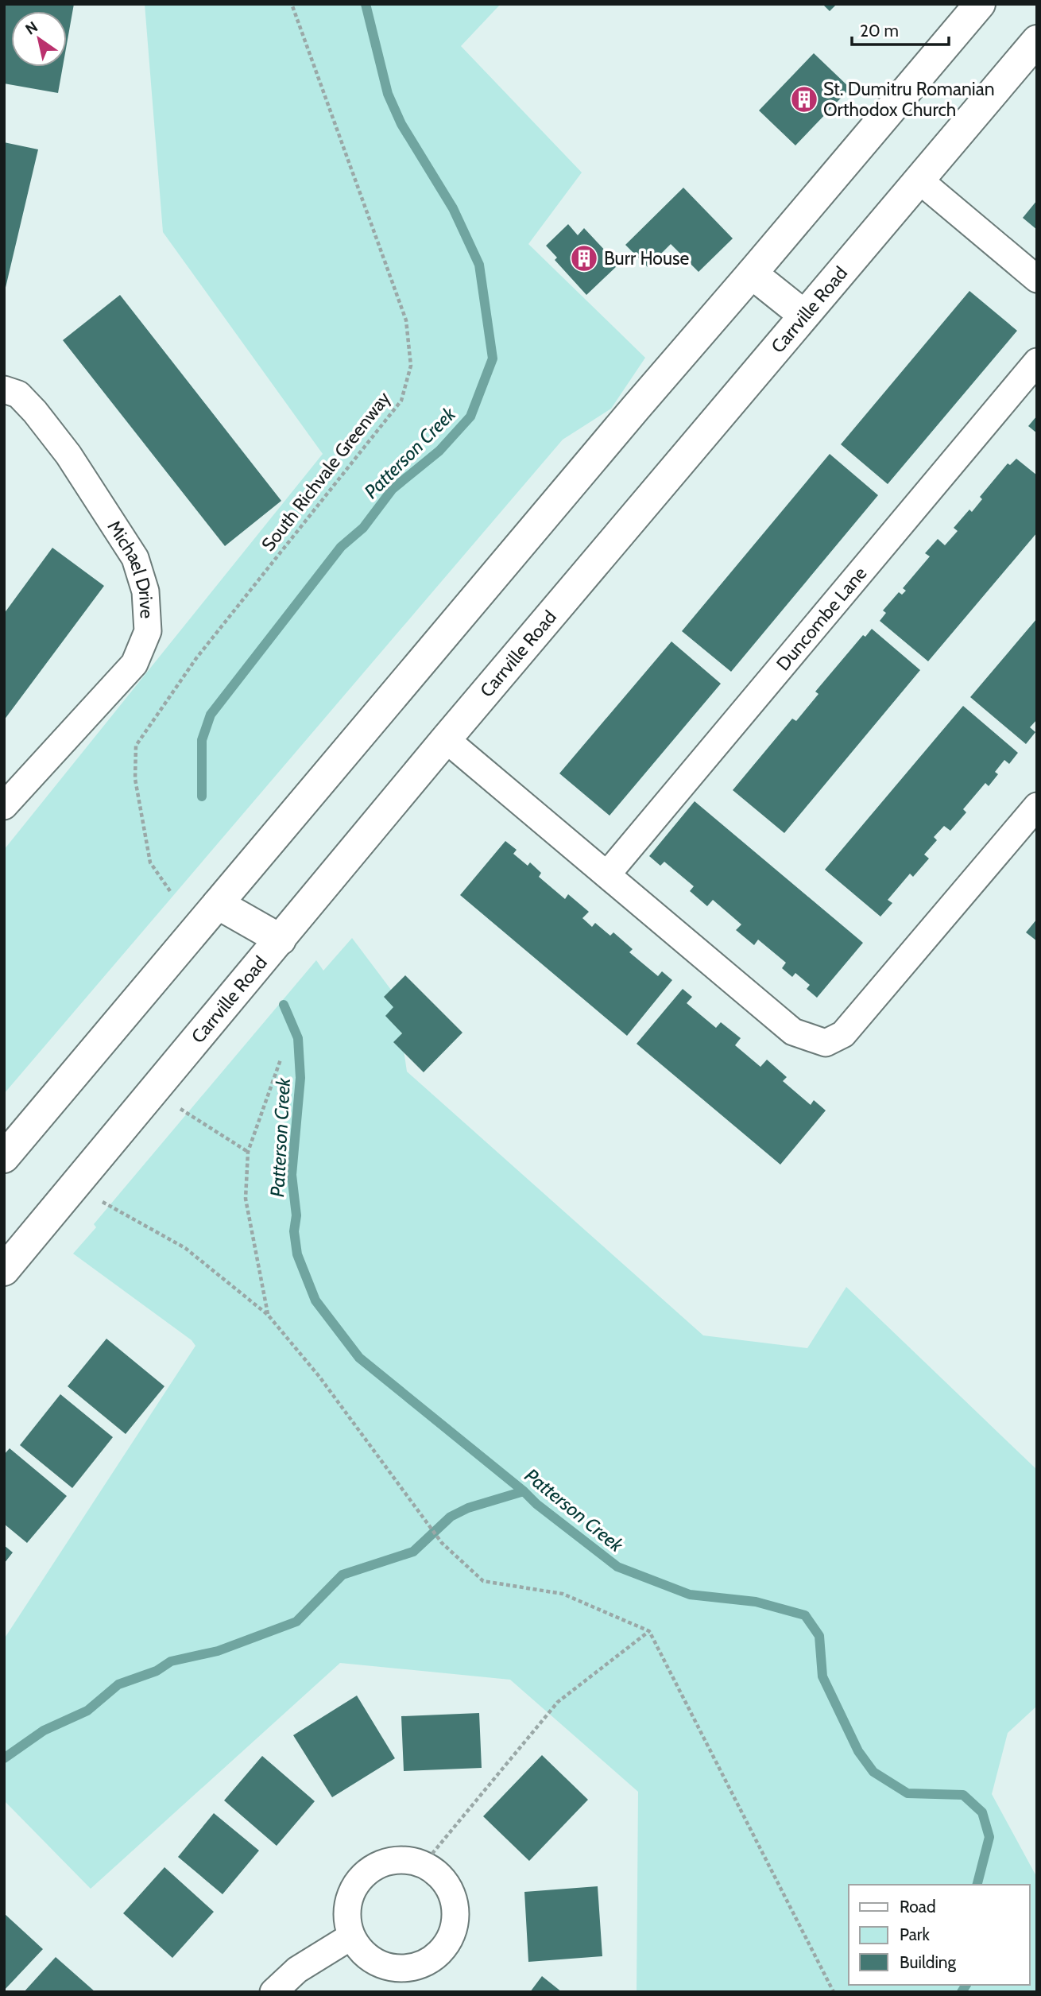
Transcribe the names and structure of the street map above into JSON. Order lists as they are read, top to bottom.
{
  "streets": {
    "main road": ["Carrville Road"],
    "street": ["Michael Drive", "Duncombe Lane"],
    "path": ["South Richvale Greenway"]
  },
  "water": ["Patterson Creek"],
  "places": {
    "building": ["St. Dumitru Romanian Orthodox Church", "Burr House"]
  },
  "legend": ["Road", "Park", "Building"],
  "scale_bar": "20 m",
  "north": "top left"
}
